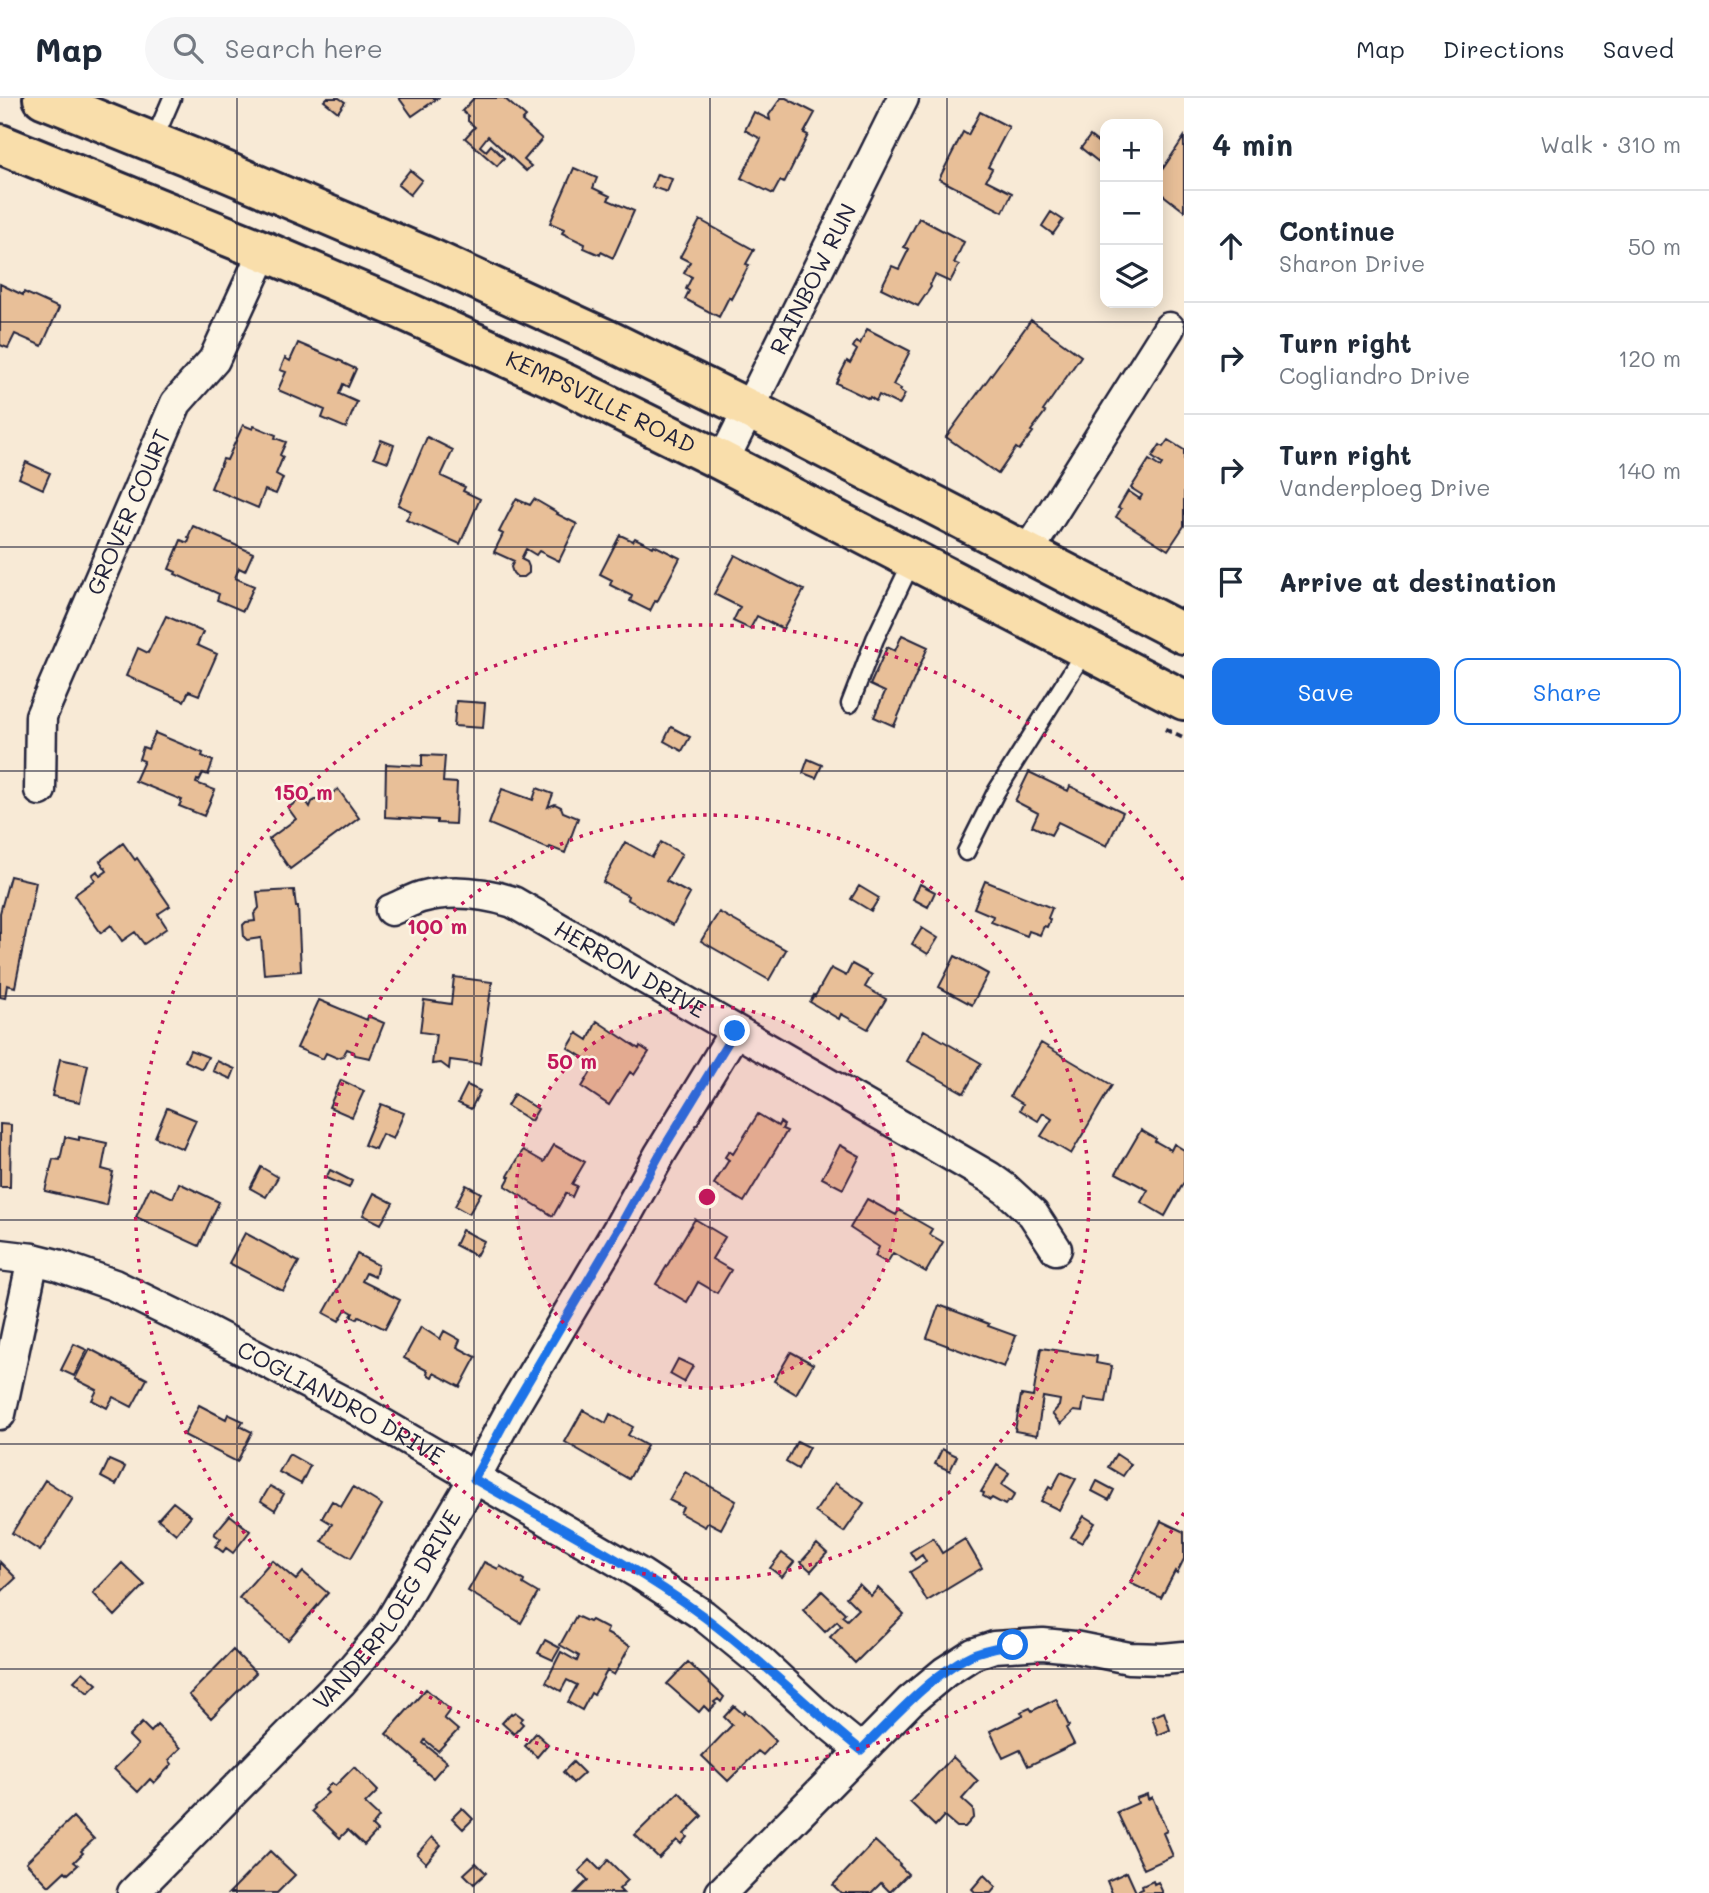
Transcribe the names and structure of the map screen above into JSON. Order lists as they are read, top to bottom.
{
  "streets": {
    "main road": ["KEMPSVILLE ROAD"],
    "street": [
      "RAINBOW RUN",
      "GROVER COURT",
      "HERRON DRIVE",
      "COGLIANDRO DRIVE",
      "VANDERPLOEG DRIVE"
    ]
  },
  "crossings": [
    ["RAINBOW RUN", "KEMPSVILLE ROAD"],
    ["KEMPSVILLE ROAD", "GROVER COURT"],
    ["HERRON DRIVE", "VANDERPLOEG DRIVE"],
    ["COGLIANDRO DRIVE", "VANDERPLOEG DRIVE"]
  ],
  "page": {
    "header": "Map",
    "search": "Search here",
    "nav": ["Map", "Directions", "Saved"],
    "heading": ["4 min", "Walk · 310 m"],
    "map_buttons": ["+", "−"],
    "list": [
      ["Continue", "Sharon Drive", "50 m"],
      ["Turn right", "Cogliandro Drive", "120 m"],
      ["Turn right", "Vanderploeg Drive", "140 m"],
      "Arrive at destination"
    ],
    "buttons": ["Save", "Share"]
  },
  "rings": ["150 m", "100 m", "50 m"]
}
